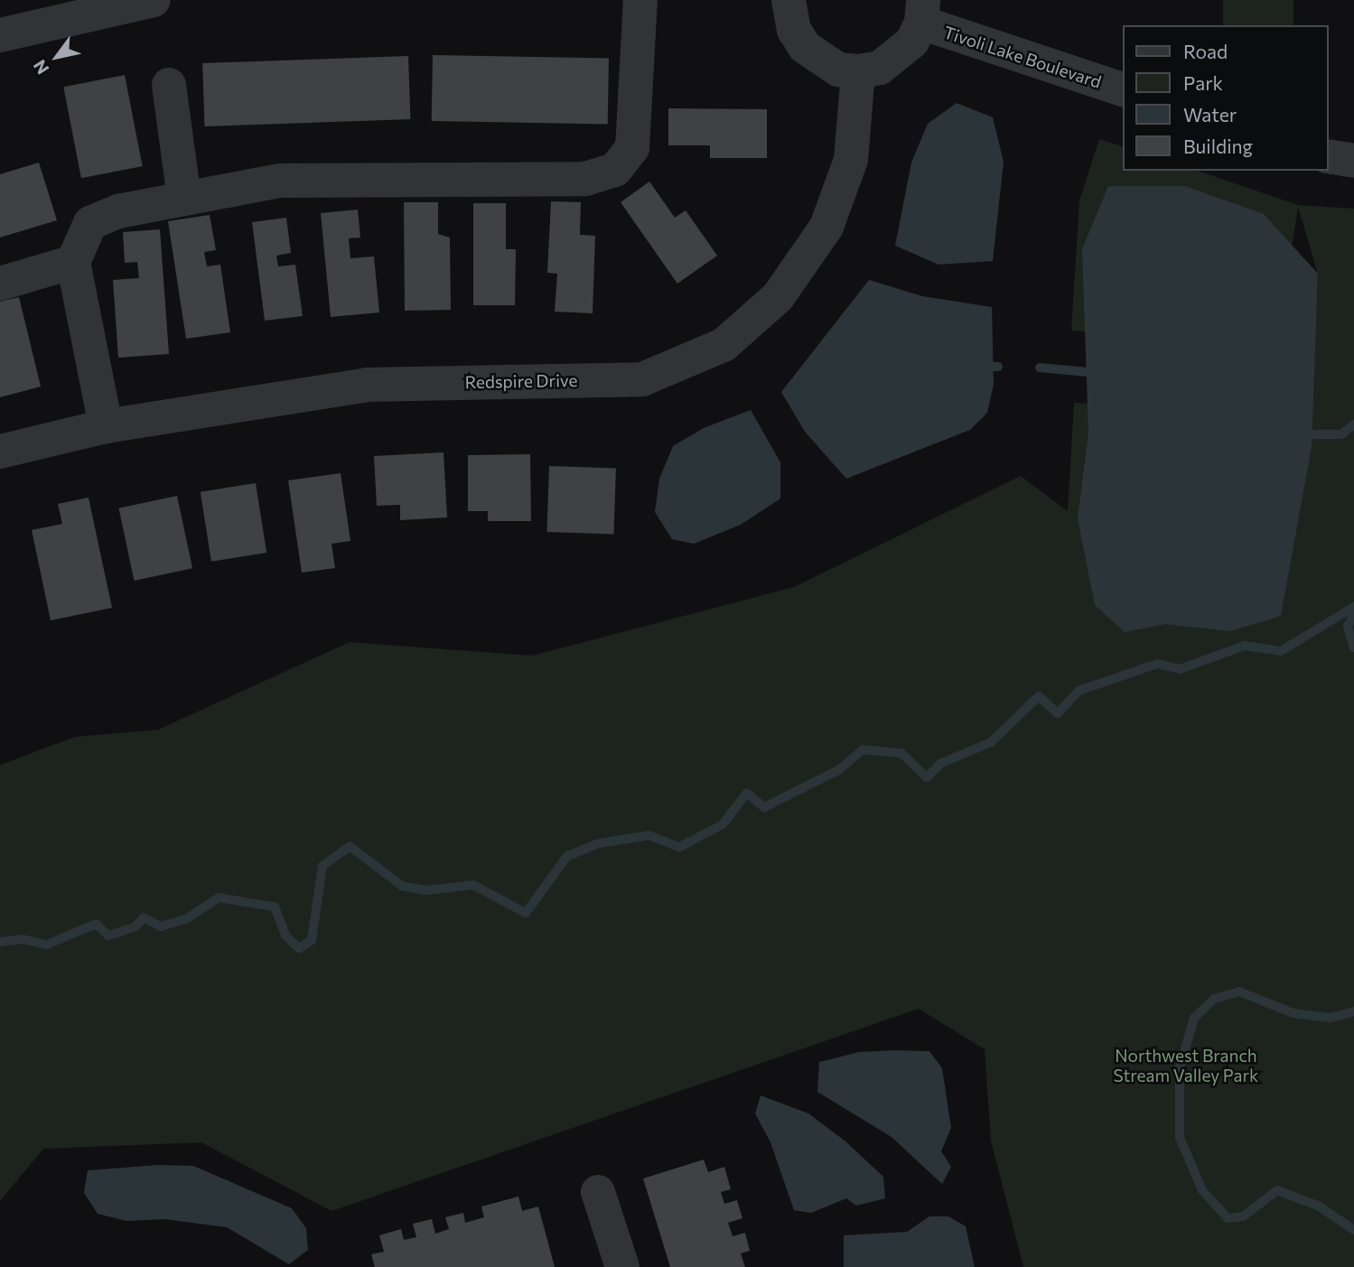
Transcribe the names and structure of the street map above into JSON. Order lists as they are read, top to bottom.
{
  "streets": {
    "street": ["Tivoli Lake Boulevard", "Redspire Drive"]
  },
  "parks": ["Northwest Branch Stream Valley Park"],
  "legend": [
    "Road",
    "Park",
    "Water",
    "Building"
  ],
  "north": "bottom left"
}
